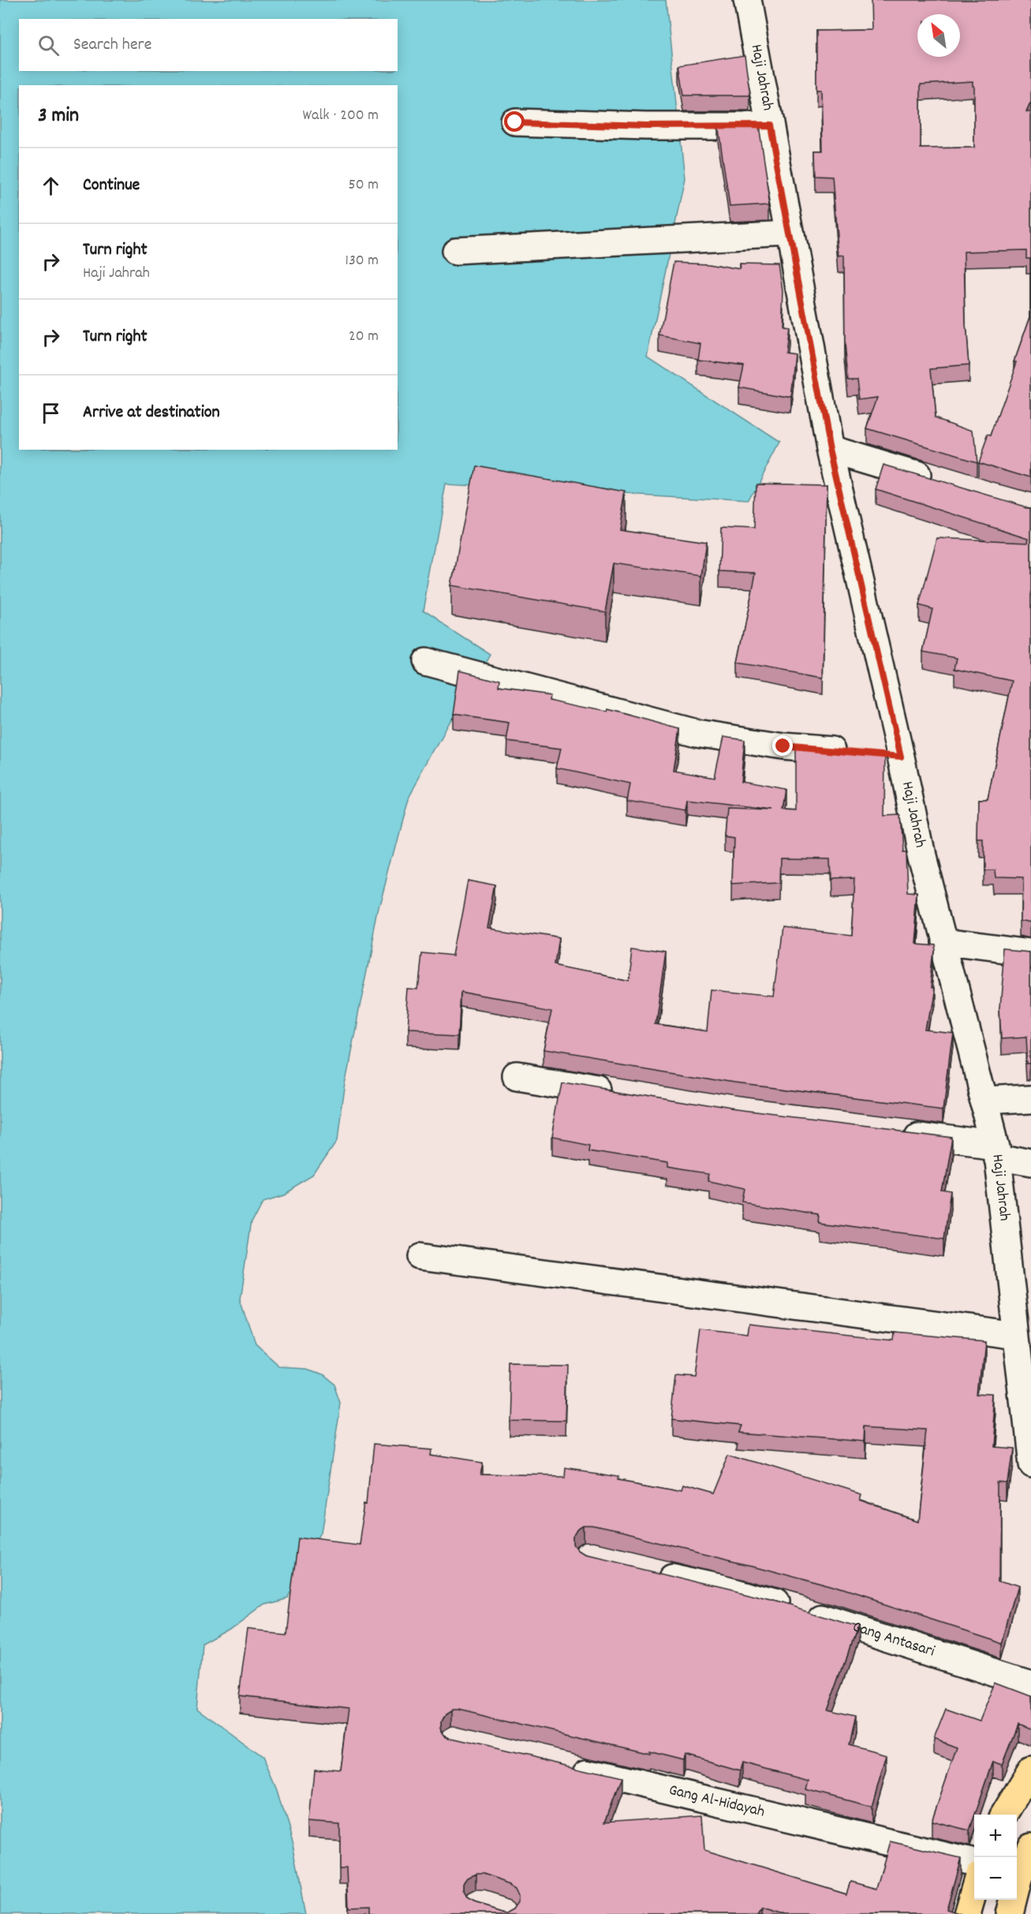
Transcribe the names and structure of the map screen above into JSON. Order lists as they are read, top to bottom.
{
  "streets": {
    "street": ["Haji Jahrah", "Gang Antasari", "Gang Al-Hidayah"]
  },
  "north": "top left",
  "page": {
    "search": "Search here",
    "heading": ["3 min", "Walk · 200 m"],
    "list": [
      ["Continue", "50 m"],
      ["Turn right", "Haji Jahrah", "130 m"],
      ["Turn right", "20 m"],
      "Arrive at destination"
    ],
    "map_buttons": ["+", "−"]
  }
}
